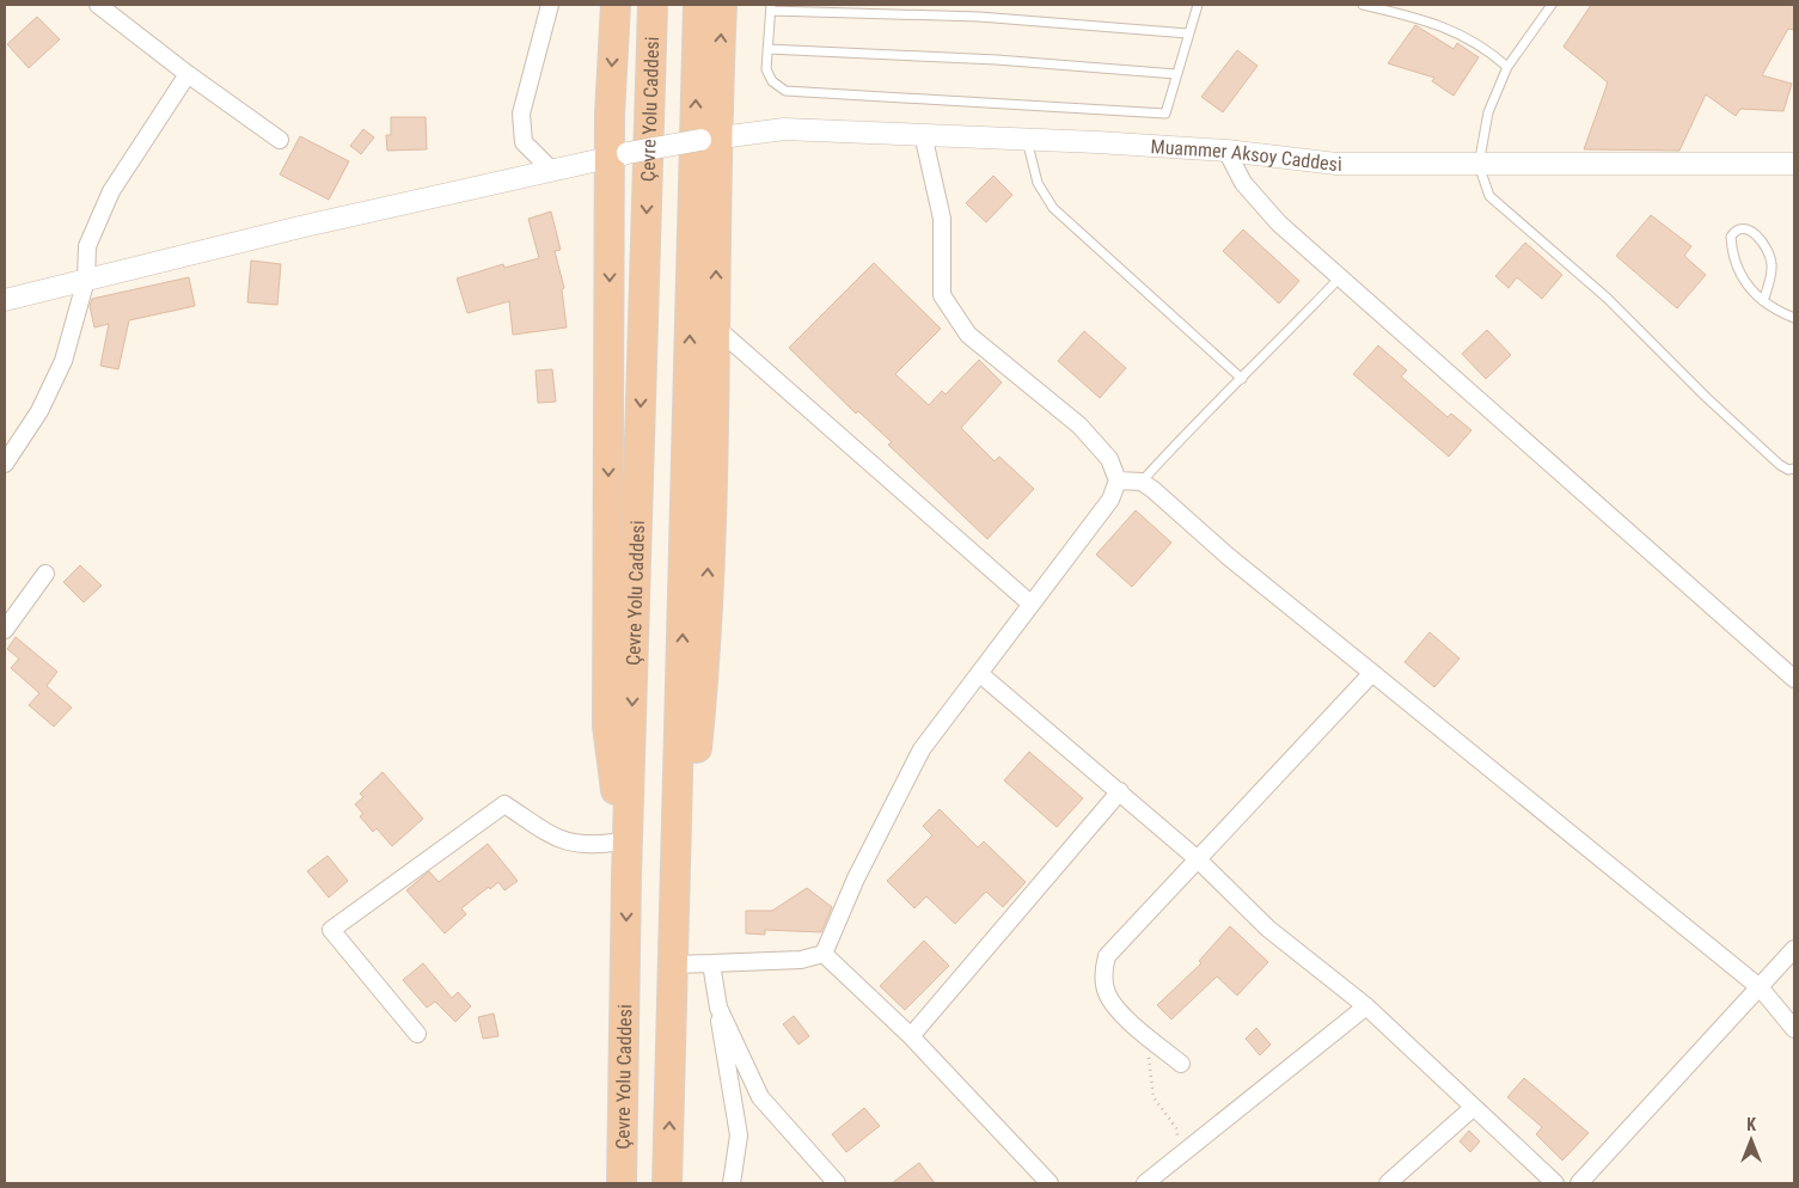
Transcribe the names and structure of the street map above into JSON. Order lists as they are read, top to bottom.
{
  "streets": {
    "highway": ["Çevre Yolu Caddesi"],
    "street": ["Muammer Aksoy Caddesi"]
  },
  "north": "top"
}
